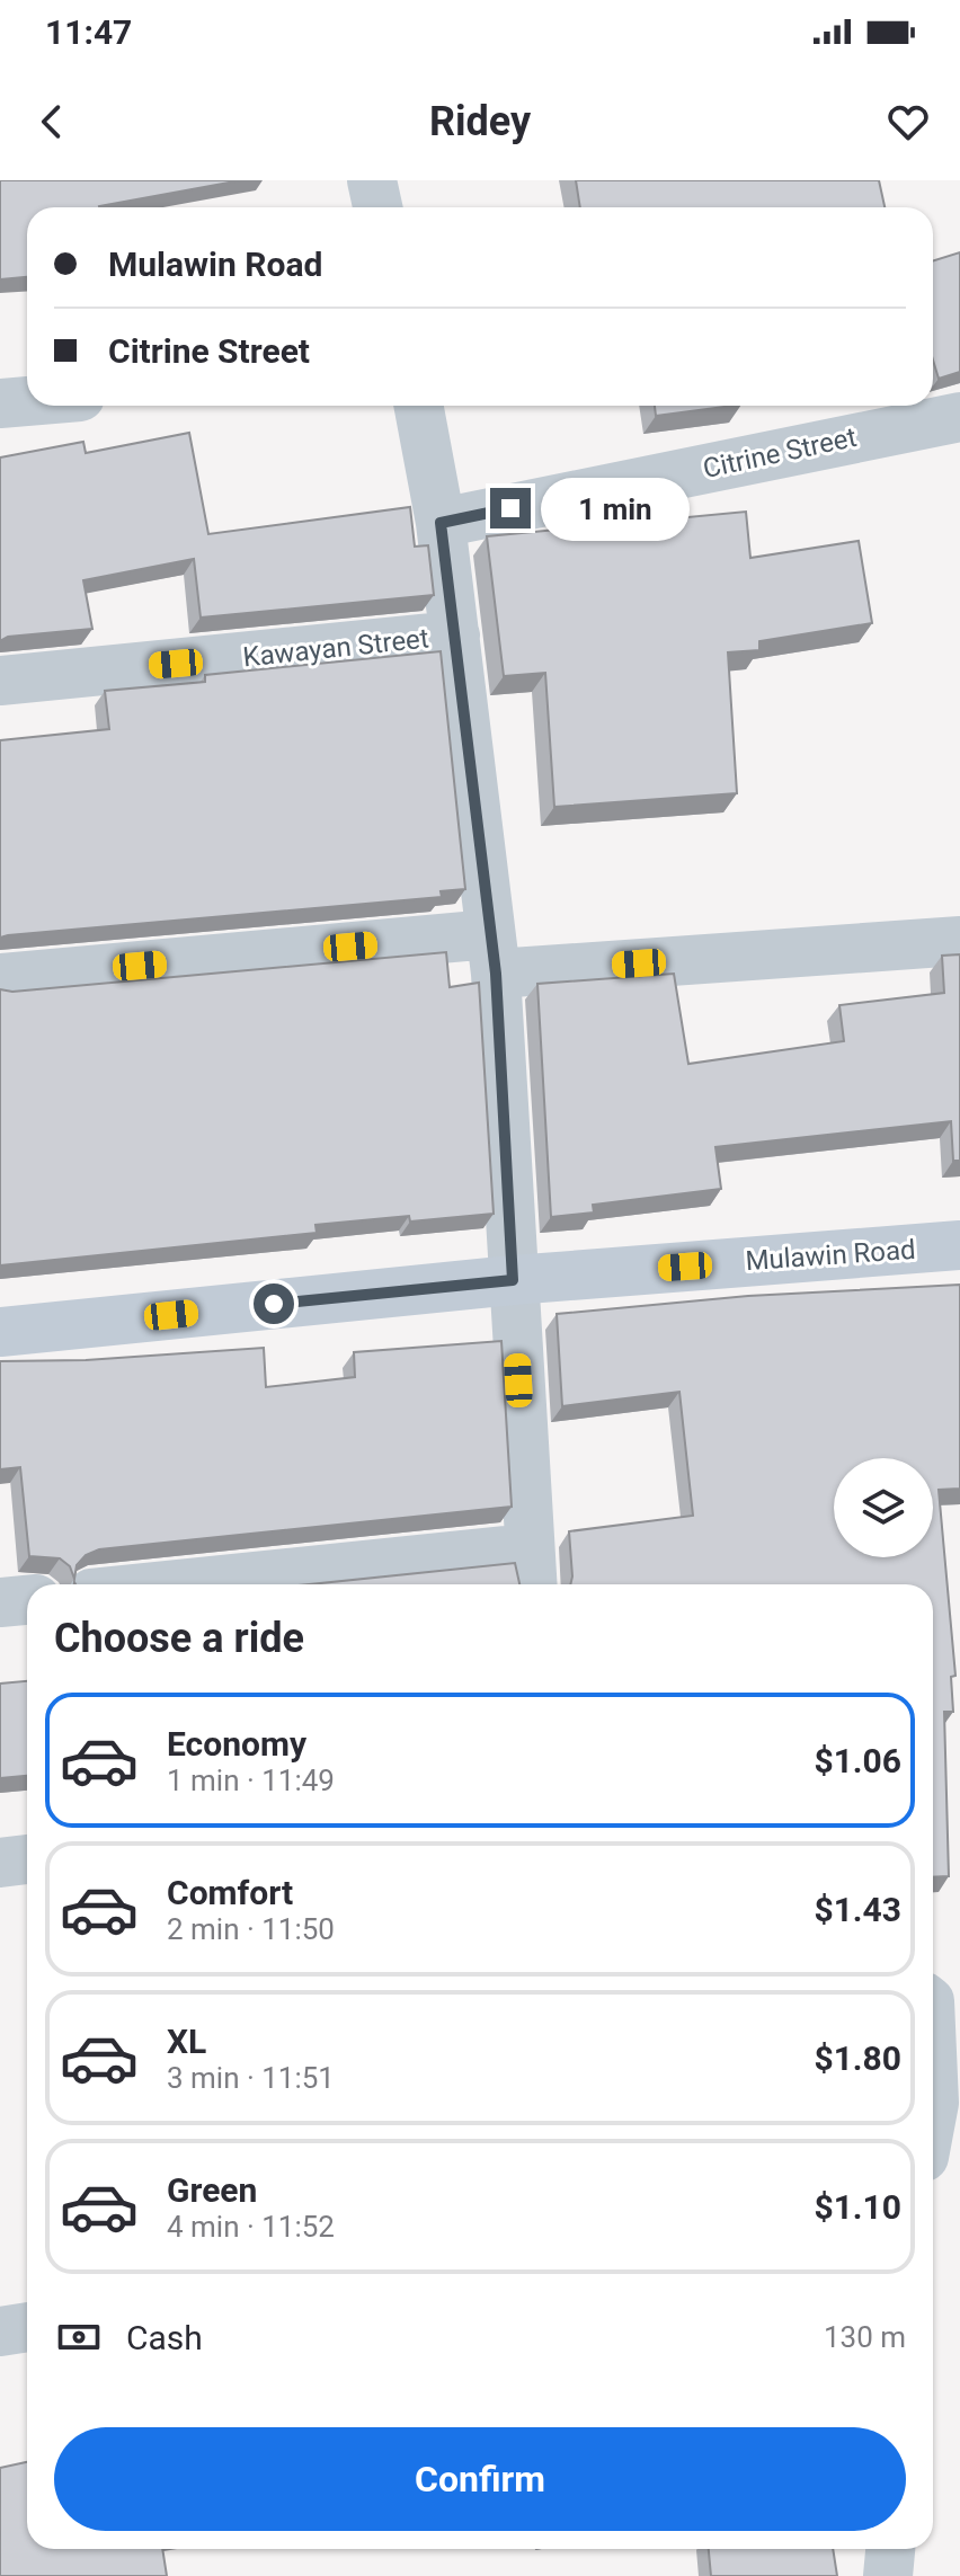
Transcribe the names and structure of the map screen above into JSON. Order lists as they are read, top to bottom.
{
  "streets": {
    "main road": ["Mulawin Road"],
    "street": ["Citrine Street", "Kawayan Street"]
  },
  "page": {
    "status": "11:47",
    "header": "Ridey",
    "banner": ["Mulawin Road", "Citrine Street"],
    "bubble": "1 min",
    "heading": "Choose a ride",
    "list": [
      {
        "name": "Economy",
        "note": "1 min · 11:49",
        "value": "$1.06"
      },
      {
        "name": "Comfort",
        "note": "2 min · 11:50",
        "value": "$1.43"
      },
      {
        "name": "XL",
        "note": "3 min · 11:51",
        "value": "$1.80"
      },
      {
        "name": "Green",
        "note": "4 min · 11:52",
        "value": "$1.10"
      }
    ],
    "pay": ["Cash", "130 m"],
    "buttons": "Confirm"
  }
}
